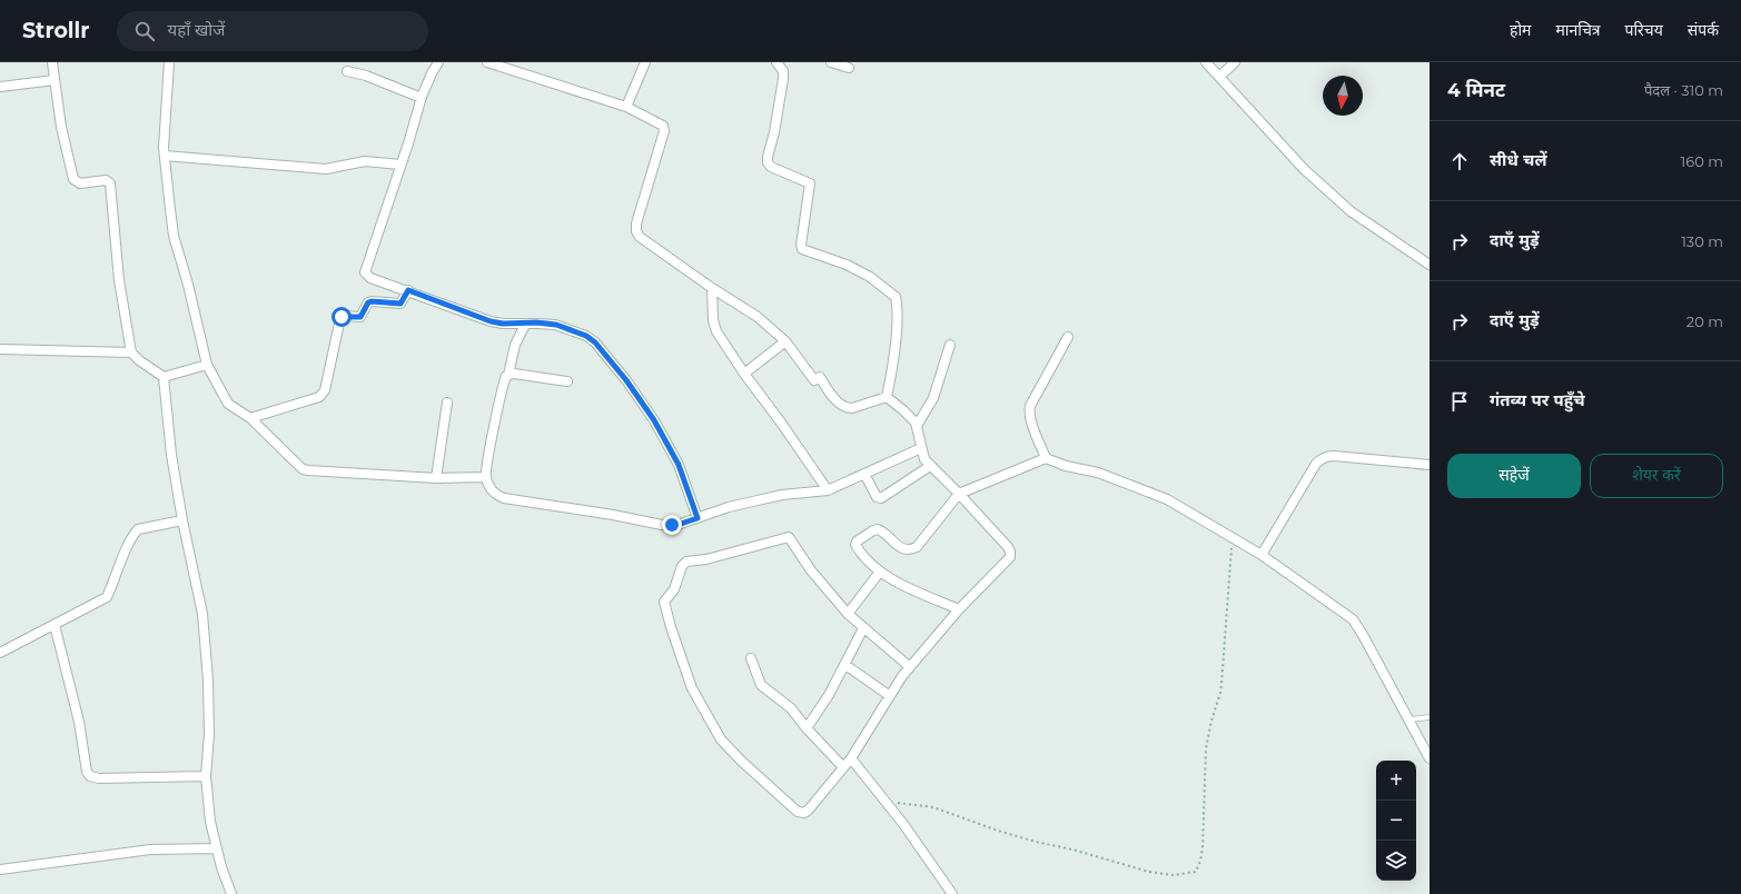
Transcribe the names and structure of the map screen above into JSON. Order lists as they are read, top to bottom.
{
  "north": "bottom",
  "page": {
    "header": "Strollr",
    "search": "यहाँ खोजें",
    "nav": [
      "होम",
      "मानचित्र",
      "परिचय",
      "संपर्क"
    ],
    "heading": ["4 मिनट", "पैदल · 310 m"],
    "list": [
      ["सीधे चलें", "160 m"],
      ["दाएँ मुड़ें", "130 m"],
      ["दाएँ मुड़ें", "20 m"],
      "गंतव्य पर पहुँचे"
    ],
    "buttons": ["सहेजें", "शेयर करें"],
    "map_buttons": ["+", "−"]
  }
}
